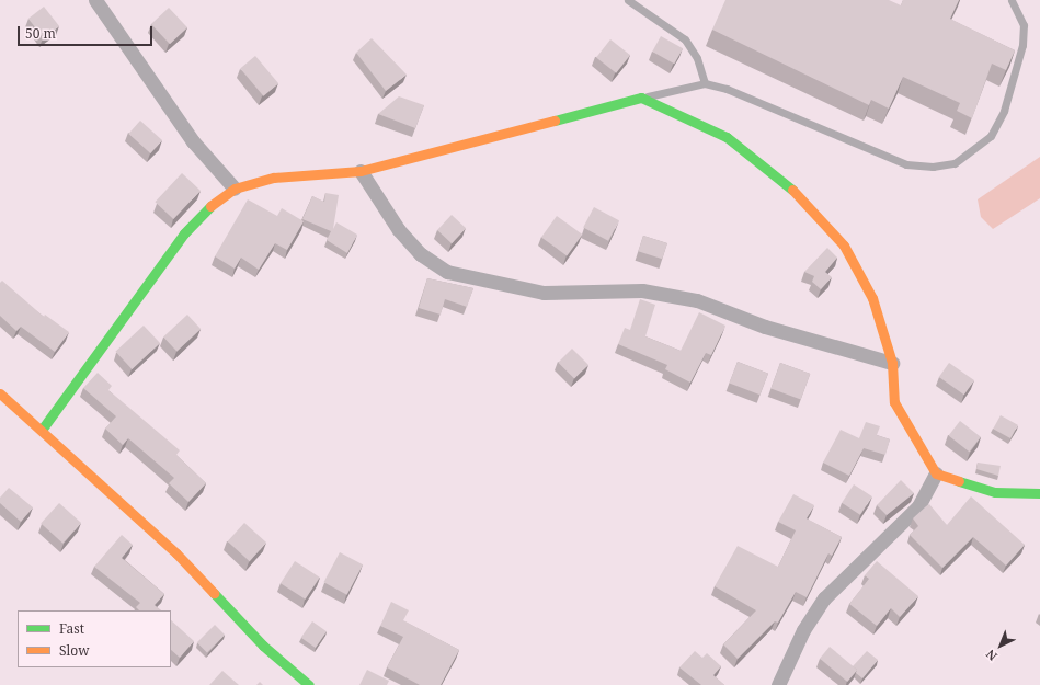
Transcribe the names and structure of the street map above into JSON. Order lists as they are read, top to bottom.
{
  "legend": ["Fast", "Slow"],
  "scale_bar": "50 m",
  "north": "bottom left"
}
